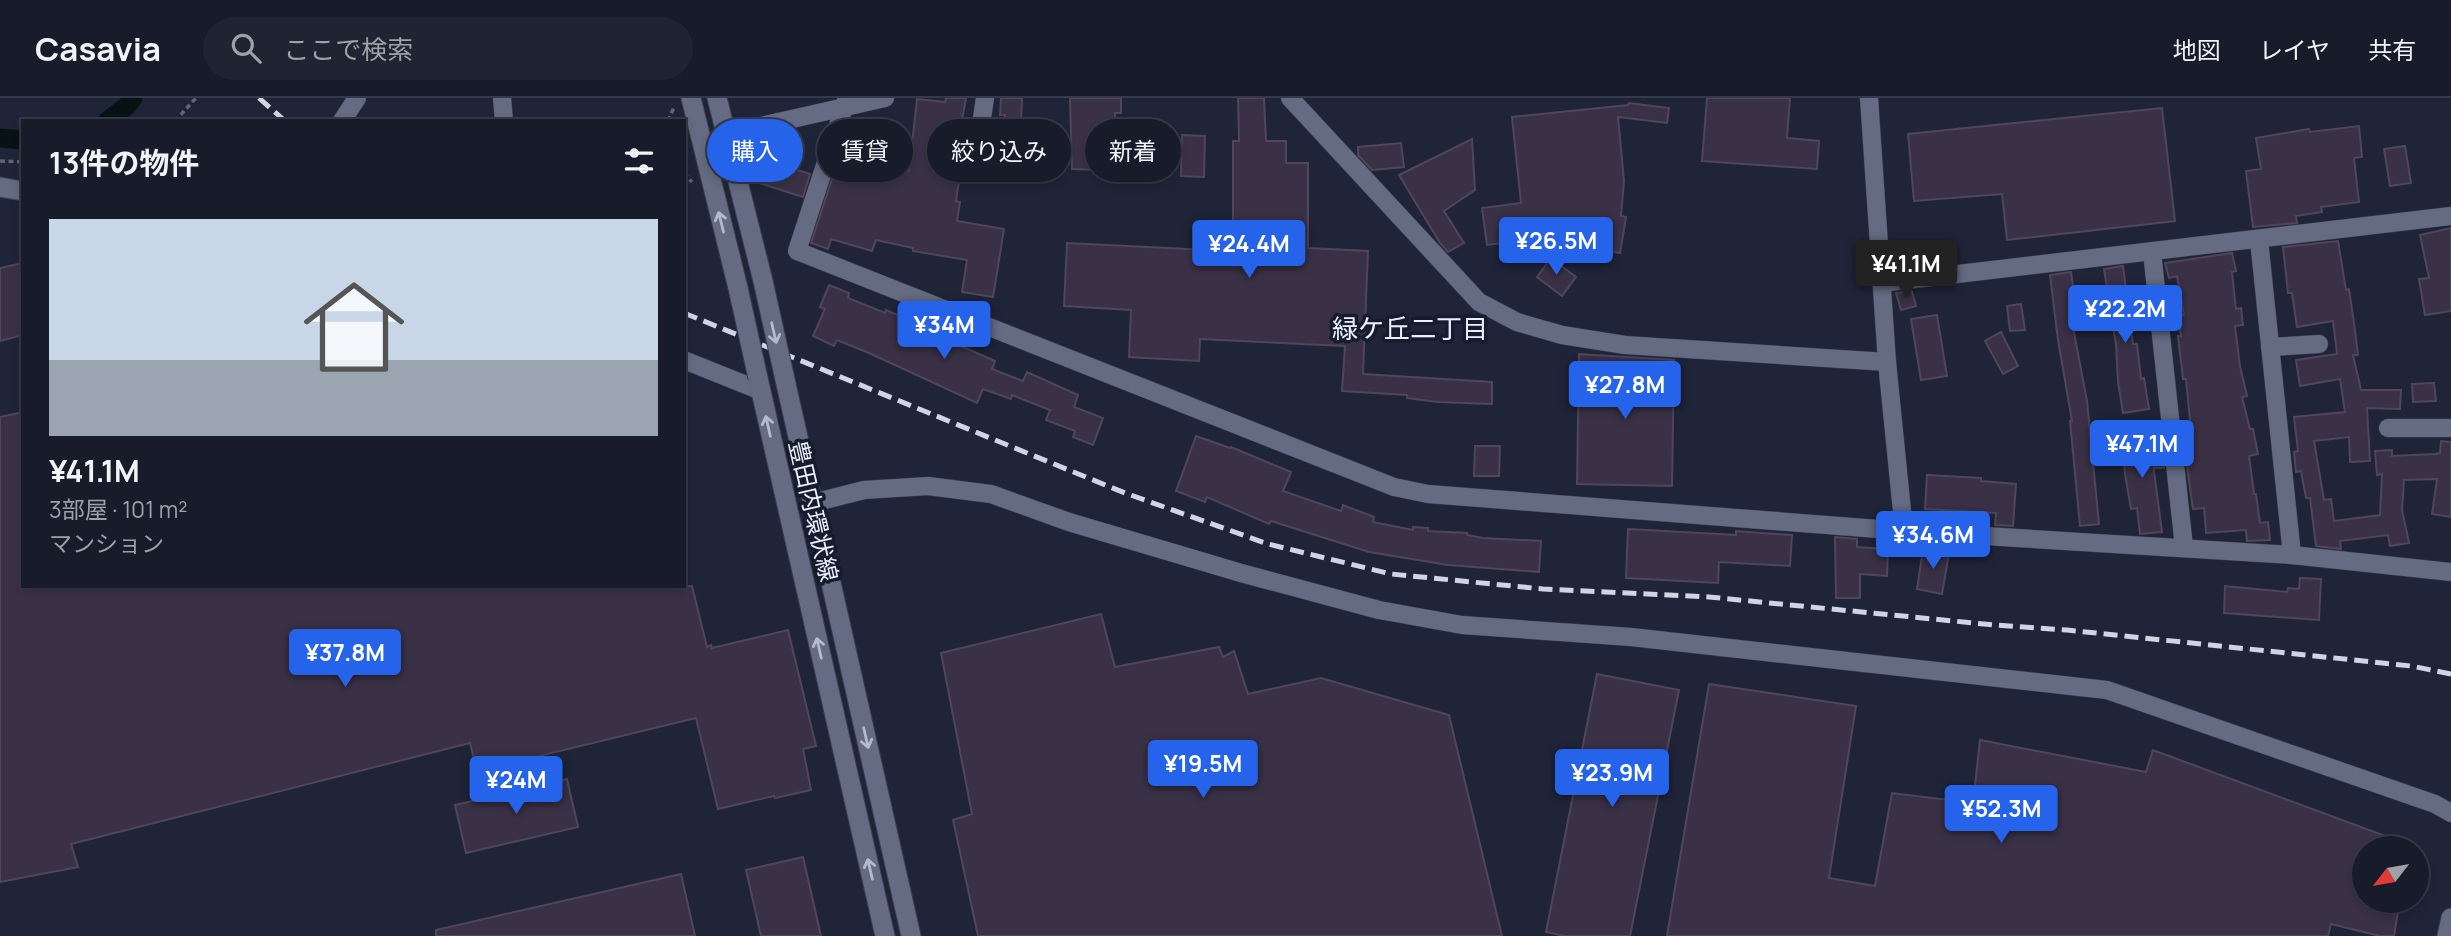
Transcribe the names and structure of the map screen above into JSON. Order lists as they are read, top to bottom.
{
  "streets": {
    "street": ["豊田内環状線"]
  },
  "districts": ["緑ケ丘二丁目"],
  "north": "bottom left",
  "page": {
    "header": "Casavia",
    "search": "ここで検索",
    "nav": ["地図", "レイヤ", "共有"],
    "chip": [
      "購入",
      "賃貸",
      "絞り込み",
      "新着"
    ],
    "heading": "13件の物件",
    "list": [
      {
        "name": "¥41.1M",
        "note": "3部屋 · 101 m² · マンション"
      }
    ],
    "price": [
      "¥26.5M",
      "¥24.4M",
      "¥41.1M",
      "¥22.2M",
      "¥34M",
      "¥27.8M",
      "¥47.1M",
      "¥34.6M",
      "¥37.8M",
      "¥19.5M",
      "¥23.9M",
      "¥24M",
      "¥52.3M"
    ]
  }
}
